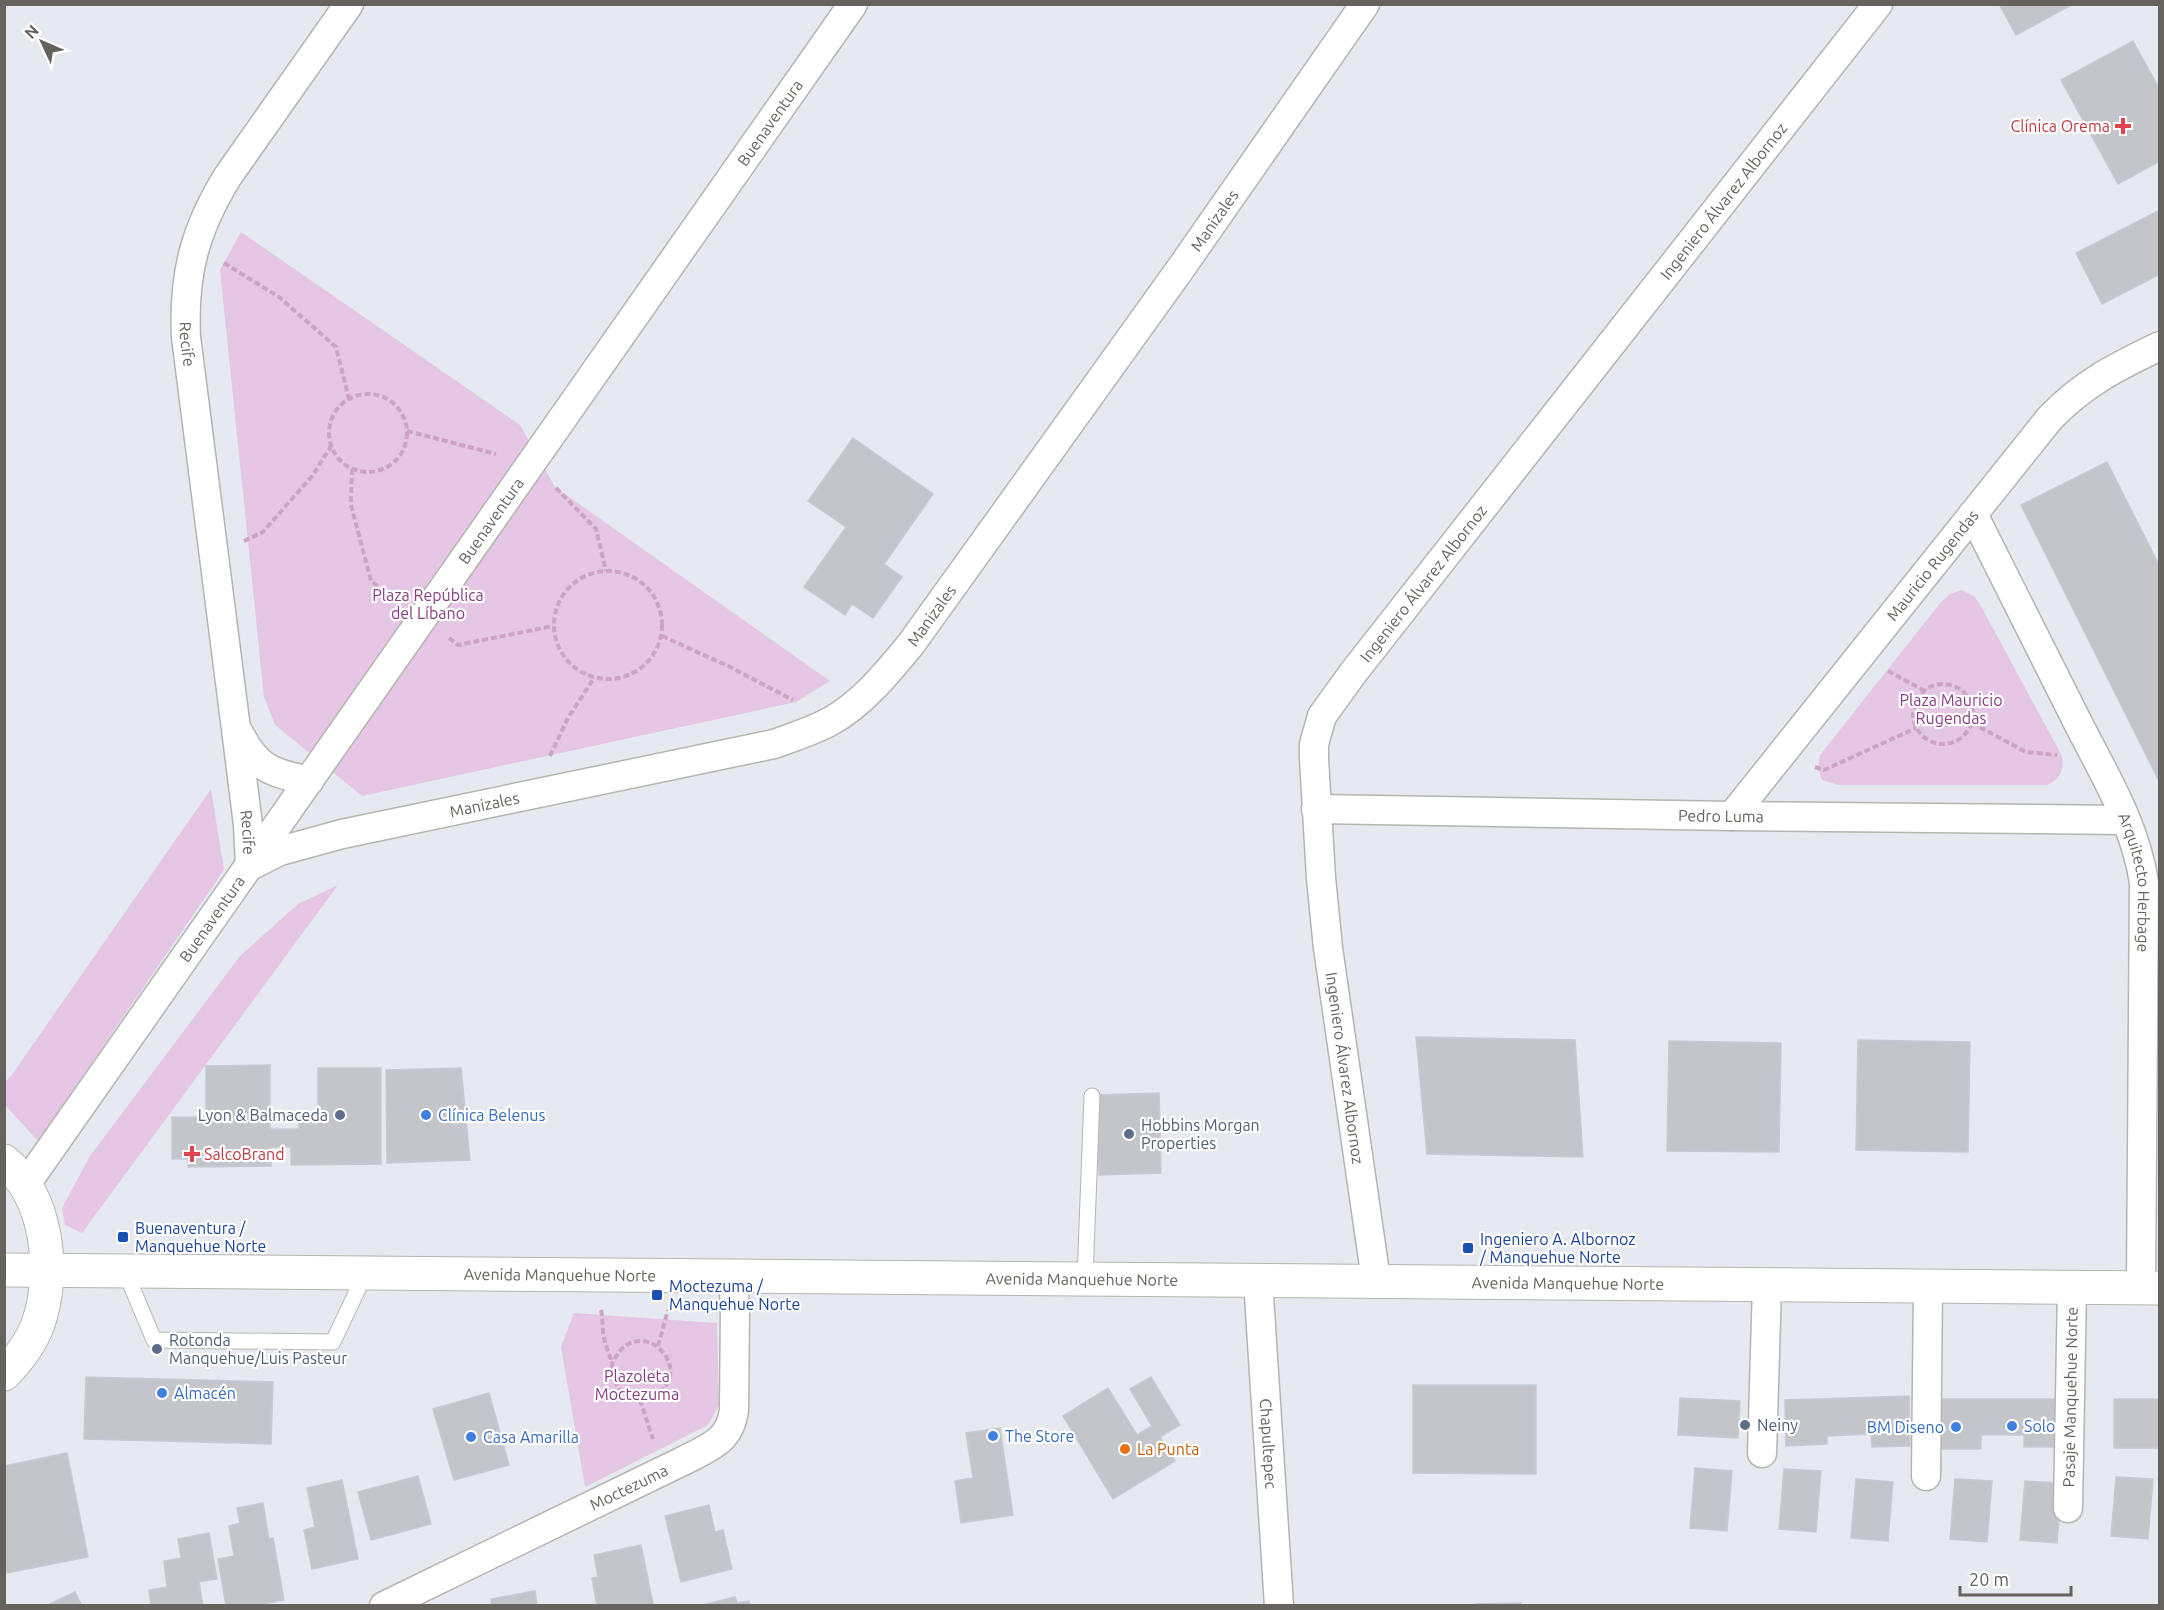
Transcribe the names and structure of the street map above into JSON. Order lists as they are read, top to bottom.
{
  "streets": {
    "street": [
      "Buenaventura",
      "Ingeniero Álvarez Albornoz",
      "Manizales",
      "Recife",
      "Mauricio Rugendas",
      "Pedro Luma",
      "Arquitecto Herbage",
      "Avenida Manquehue Norte",
      "Pasaje Manquehue Norte",
      "Chapultepec",
      "Moctezuma"
    ]
  },
  "crossings": [
    ["Buenaventura", "Manizales"],
    ["Buenaventura", "Recife"],
    ["Ingeniero Álvarez Albornoz", "Pedro Luma"],
    ["Ingeniero Álvarez Albornoz", "Avenida Manquehue Norte"],
    ["Manizales", "Recife"],
    ["Mauricio Rugendas", "Pedro Luma"],
    ["Mauricio Rugendas", "Arquitecto Herbage"],
    ["Pedro Luma", "Arquitecto Herbage"],
    ["Arquitecto Herbage", "Avenida Manquehue Norte"],
    ["Avenida Manquehue Norte", "Pasaje Manquehue Norte"],
    ["Avenida Manquehue Norte", "Chapultepec"],
    ["Avenida Manquehue Norte", "Moctezuma"]
  ],
  "parks": ["Plaza República del Líbano", "Plaza Mauricio Rugendas", "Plazoleta Moctezuma"],
  "places": {
    "health": ["Clínica Orema", "SalcoBrand"],
    "other": [
      "Lyon & Balmaceda",
      "Clínica Belenus",
      "Hobbins Morgan Properties",
      "Rotonda Manquehue/Luis Pasteur",
      "Almacén",
      "Neiny",
      "Solo",
      "BM Diseno",
      "The Store",
      "Casa Amarilla",
      "La Punta"
    ],
    "transit": ["Buenaventura / Manquehue Norte", "Ingeniero A. Albornoz / Manquehue Norte", "Moctezuma / Manquehue Norte"]
  },
  "scale_bar": "20 m",
  "north": "top left"
}
